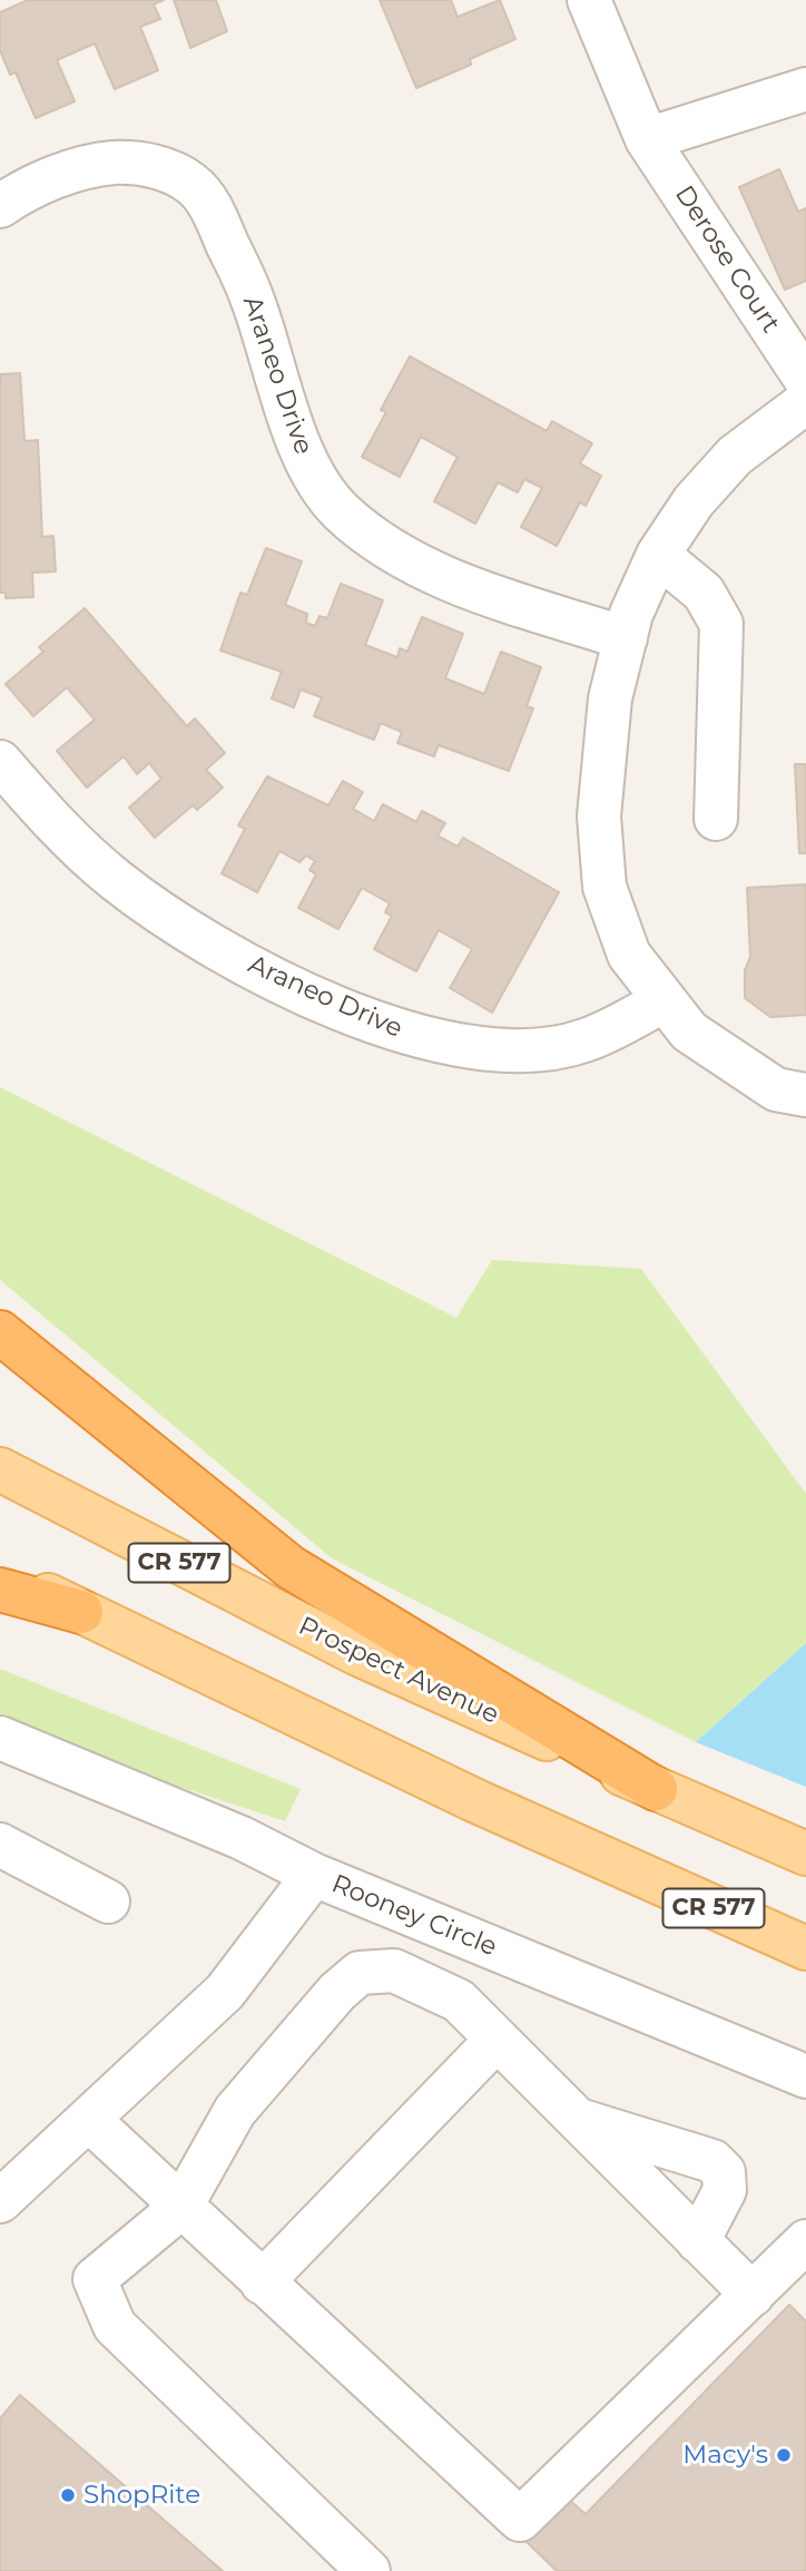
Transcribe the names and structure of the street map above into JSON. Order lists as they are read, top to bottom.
{
  "streets": {
    "main road": ["CR 577", "Prospect Avenue"],
    "street": ["Derose Court", "Araneo Drive", "Rooney Circle"]
  },
  "places": ["Macy's", "ShopRite"]
}
